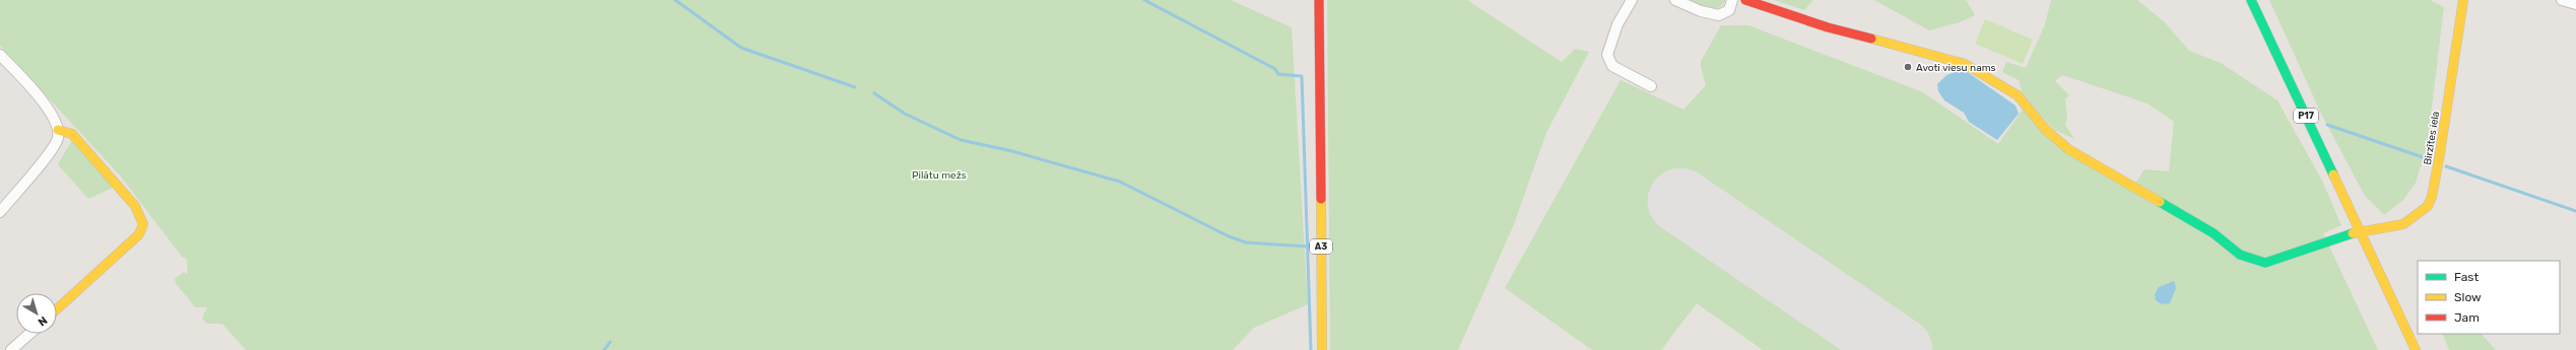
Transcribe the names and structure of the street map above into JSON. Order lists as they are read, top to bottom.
{
  "streets": {
    "main road": ["P17", "Birzītes iela", "A3"]
  },
  "crossings": [
    ["P17", "Birzītes iela"]
  ],
  "parks": ["Pilātu mežs"],
  "places": ["Avoti viesu nams"],
  "legend": ["Fast", "Slow", "Jam"],
  "north": "bottom right"
}
